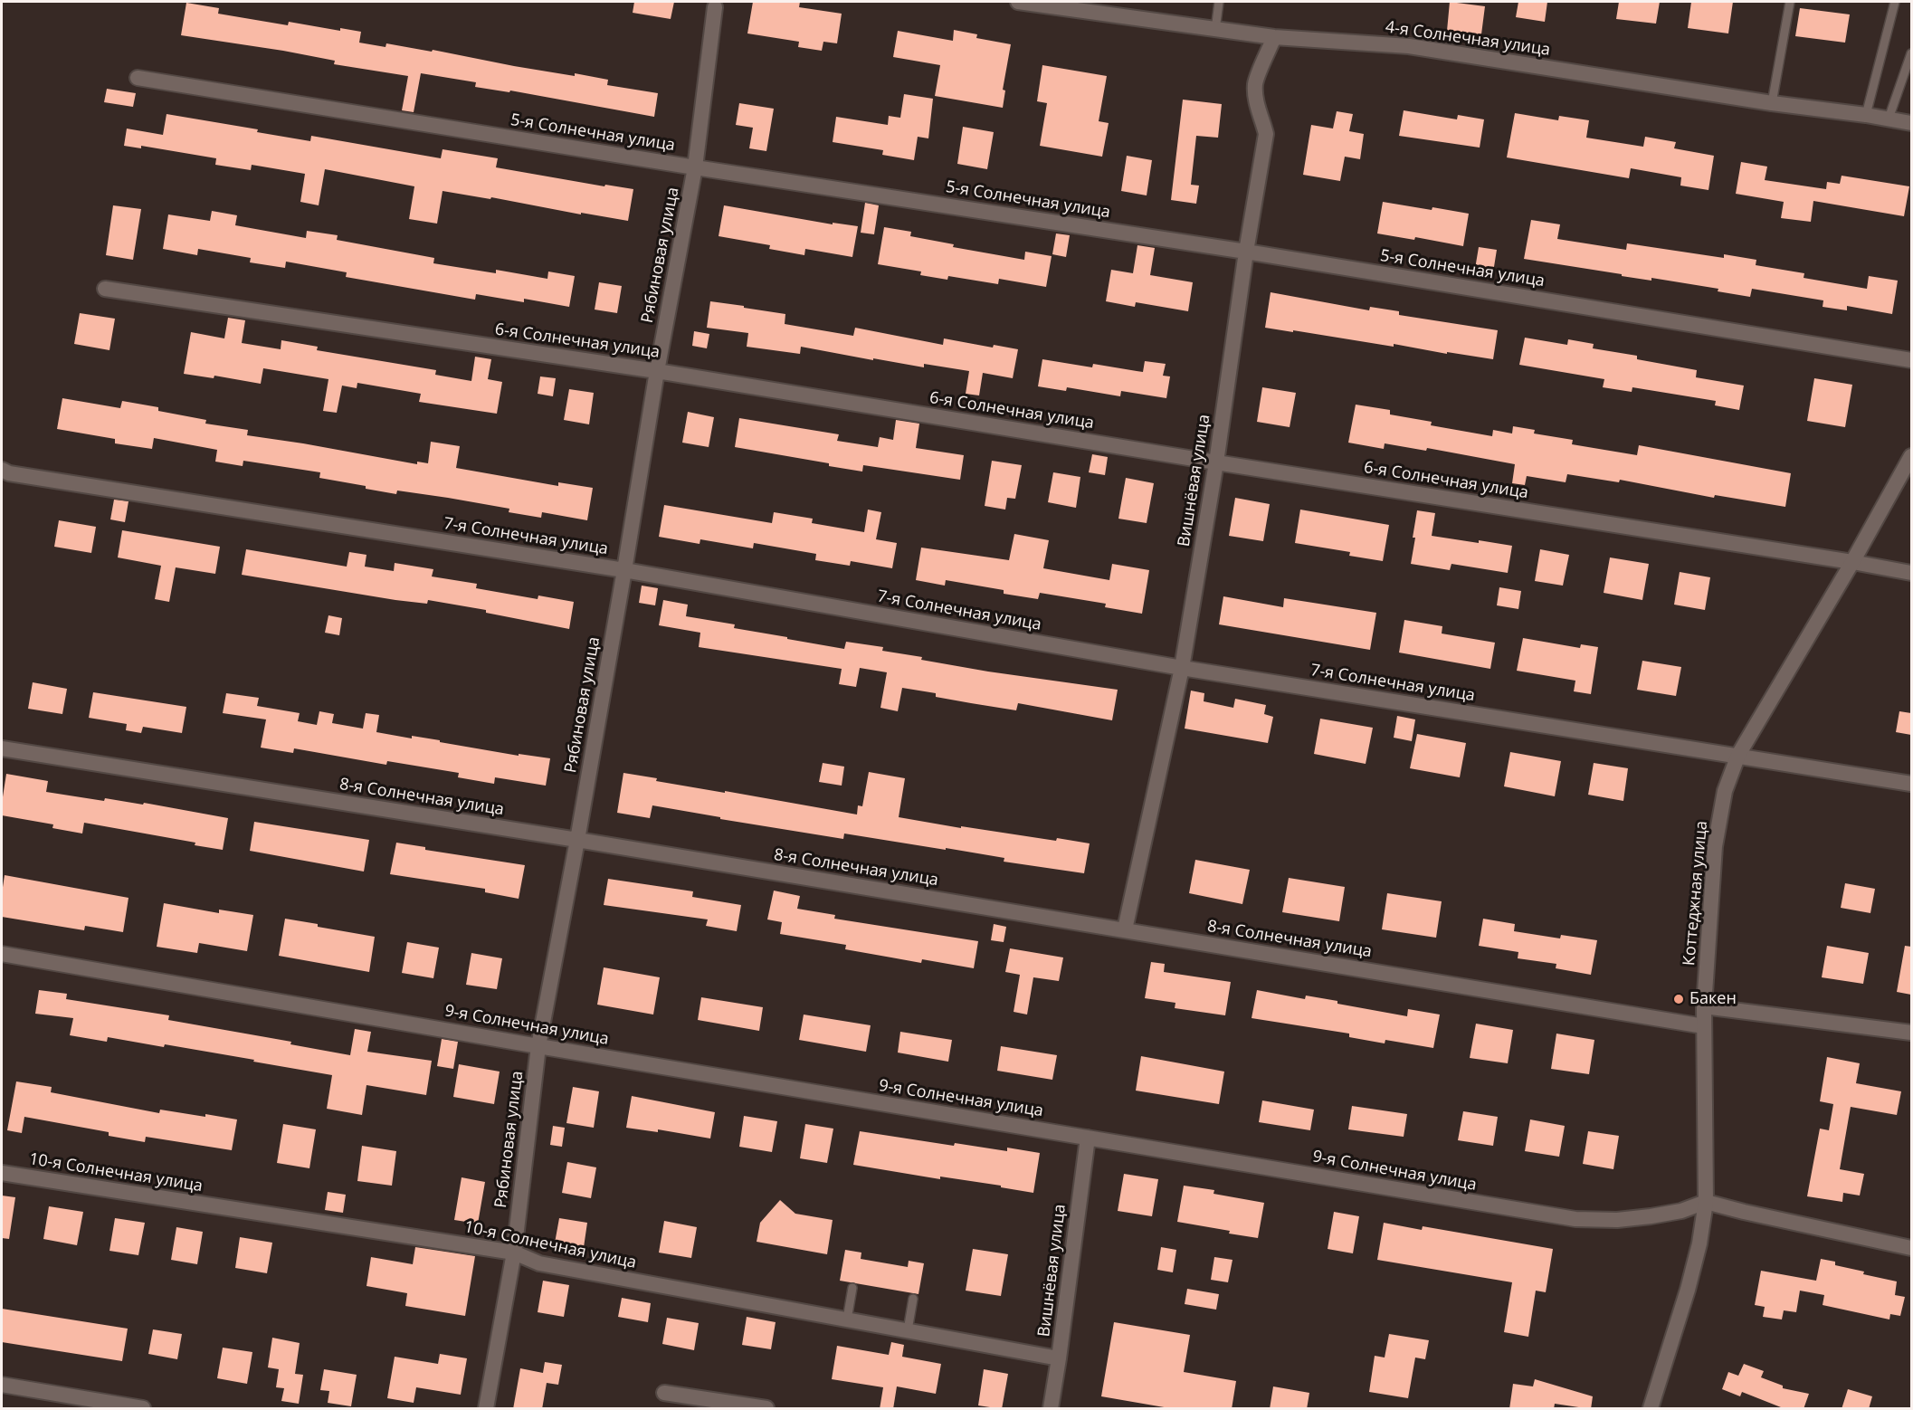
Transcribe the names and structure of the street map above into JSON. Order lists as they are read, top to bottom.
{
  "streets": {
    "street": [
      "4-я Солнечная улица",
      "5-я Солнечная улица",
      "Рябиновая улица",
      "6-я Солнечная улица",
      "Вишнёвая улица",
      "7-я Солнечная улица",
      "8-я Солнечная улица",
      "Коттеджная улица",
      "9-я Солнечная улица",
      "10-я Солнечная улица"
    ]
  },
  "crossings": [
    ["4-я Солнечная улица", "Вишнёвая улица"],
    ["5-я Солнечная улица", "Рябиновая улица"],
    ["5-я Солнечная улица", "Вишнёвая улица"],
    ["Рябиновая улица", "6-я Солнечная улица"],
    ["Рябиновая улица", "7-я Солнечная улица"],
    ["Рябиновая улица", "8-я Солнечная улица"],
    ["Рябиновая улица", "9-я Солнечная улица"],
    ["Рябиновая улица", "10-я Солнечная улица"],
    ["6-я Солнечная улица", "Вишнёвая улица"],
    ["6-я Солнечная улица", "Коттеджная улица"],
    ["Вишнёвая улица", "7-я Солнечная улица"],
    ["Вишнёвая улица", "8-я Солнечная улица"],
    ["Вишнёвая улица", "9-я Солнечная улица"],
    ["Вишнёвая улица", "10-я Солнечная улица"],
    ["7-я Солнечная улица", "Коттеджная улица"],
    ["8-я Солнечная улица", "Коттеджная улица"],
    ["Коттеджная улица", "9-я Солнечная улица"]
  ],
  "places": ["Бакен"]
}
